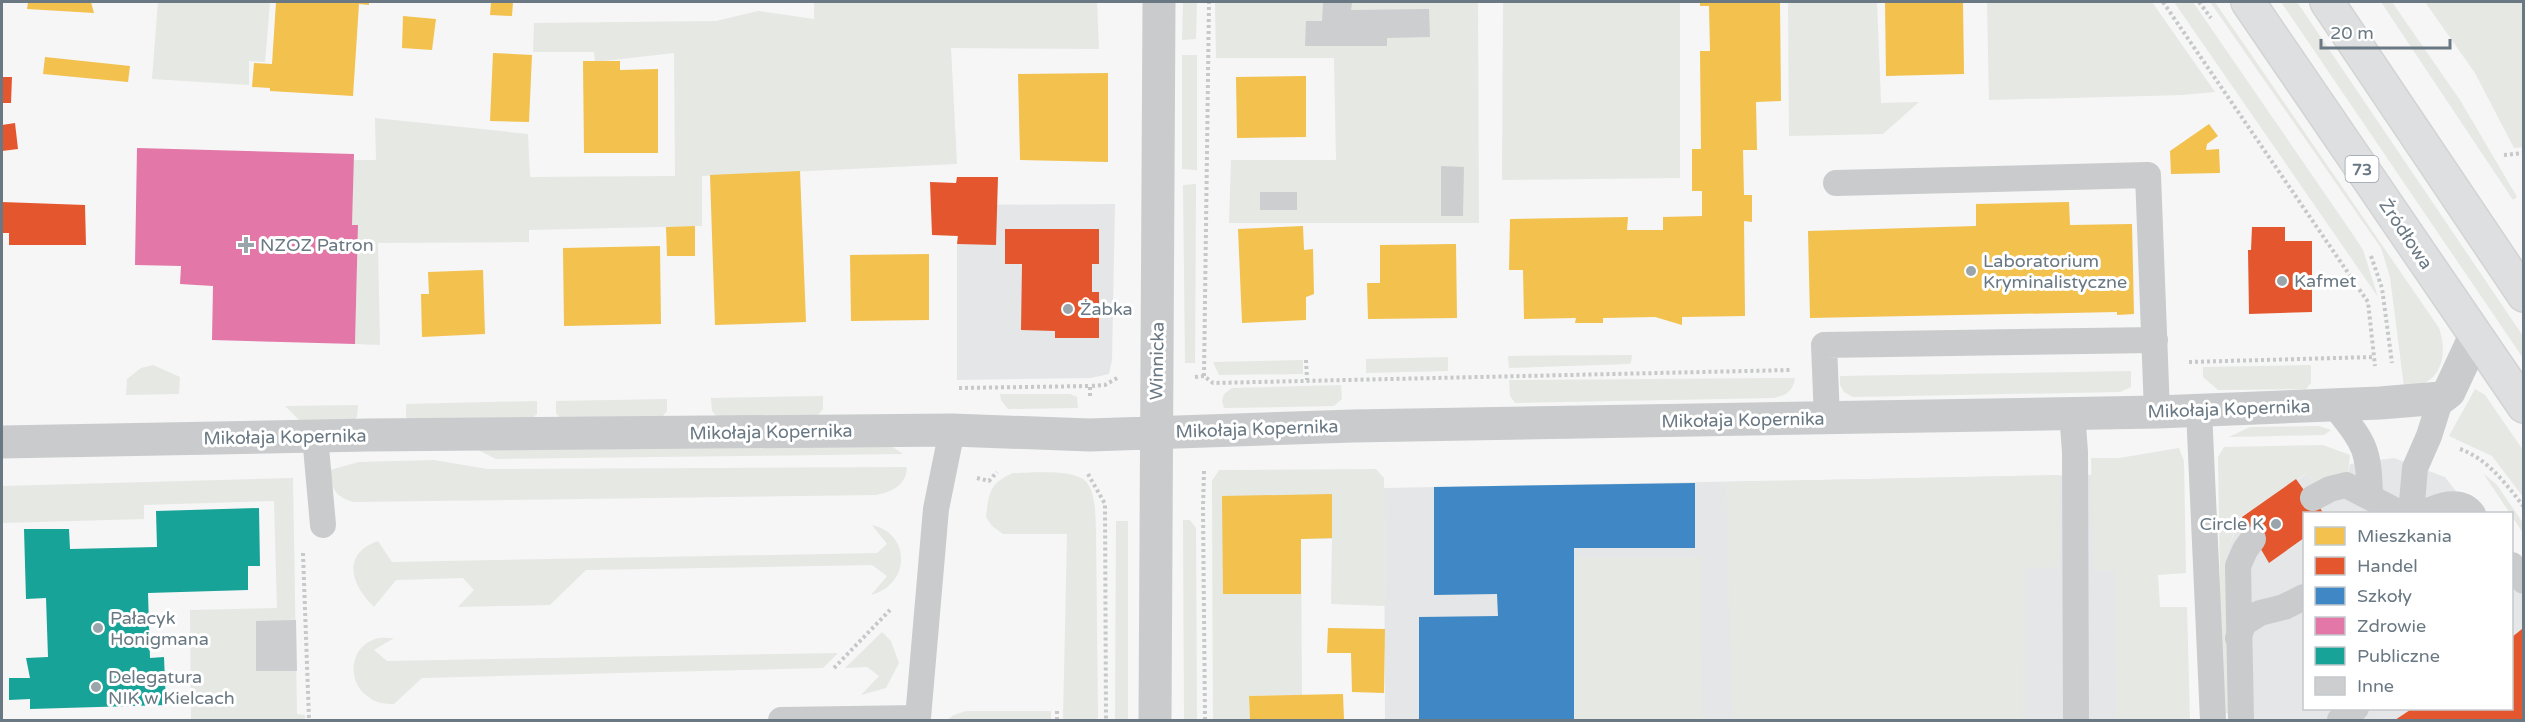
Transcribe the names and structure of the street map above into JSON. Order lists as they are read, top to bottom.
{
  "streets": {
    "main road": ["73", "Źródłowa"],
    "street": ["Winnicka", "Mikołaja Kopernika"]
  },
  "crossings": [
    ["Winnicka", "Mikołaja Kopernika"]
  ],
  "places": {
    "health": ["NZOZ Patron"],
    "other": [
      "Laboratorium Kryminalistyczne",
      "Kafmet",
      "Żabka",
      "Circle K",
      "Pałacyk Honigmana",
      "Delegatura NIK w Kielcach"
    ]
  },
  "legend": [
    "Mieszkania",
    "Handel",
    "Szkoły",
    "Zdrowie",
    "Publiczne",
    "Inne"
  ],
  "scale_bar": "20 m"
}
